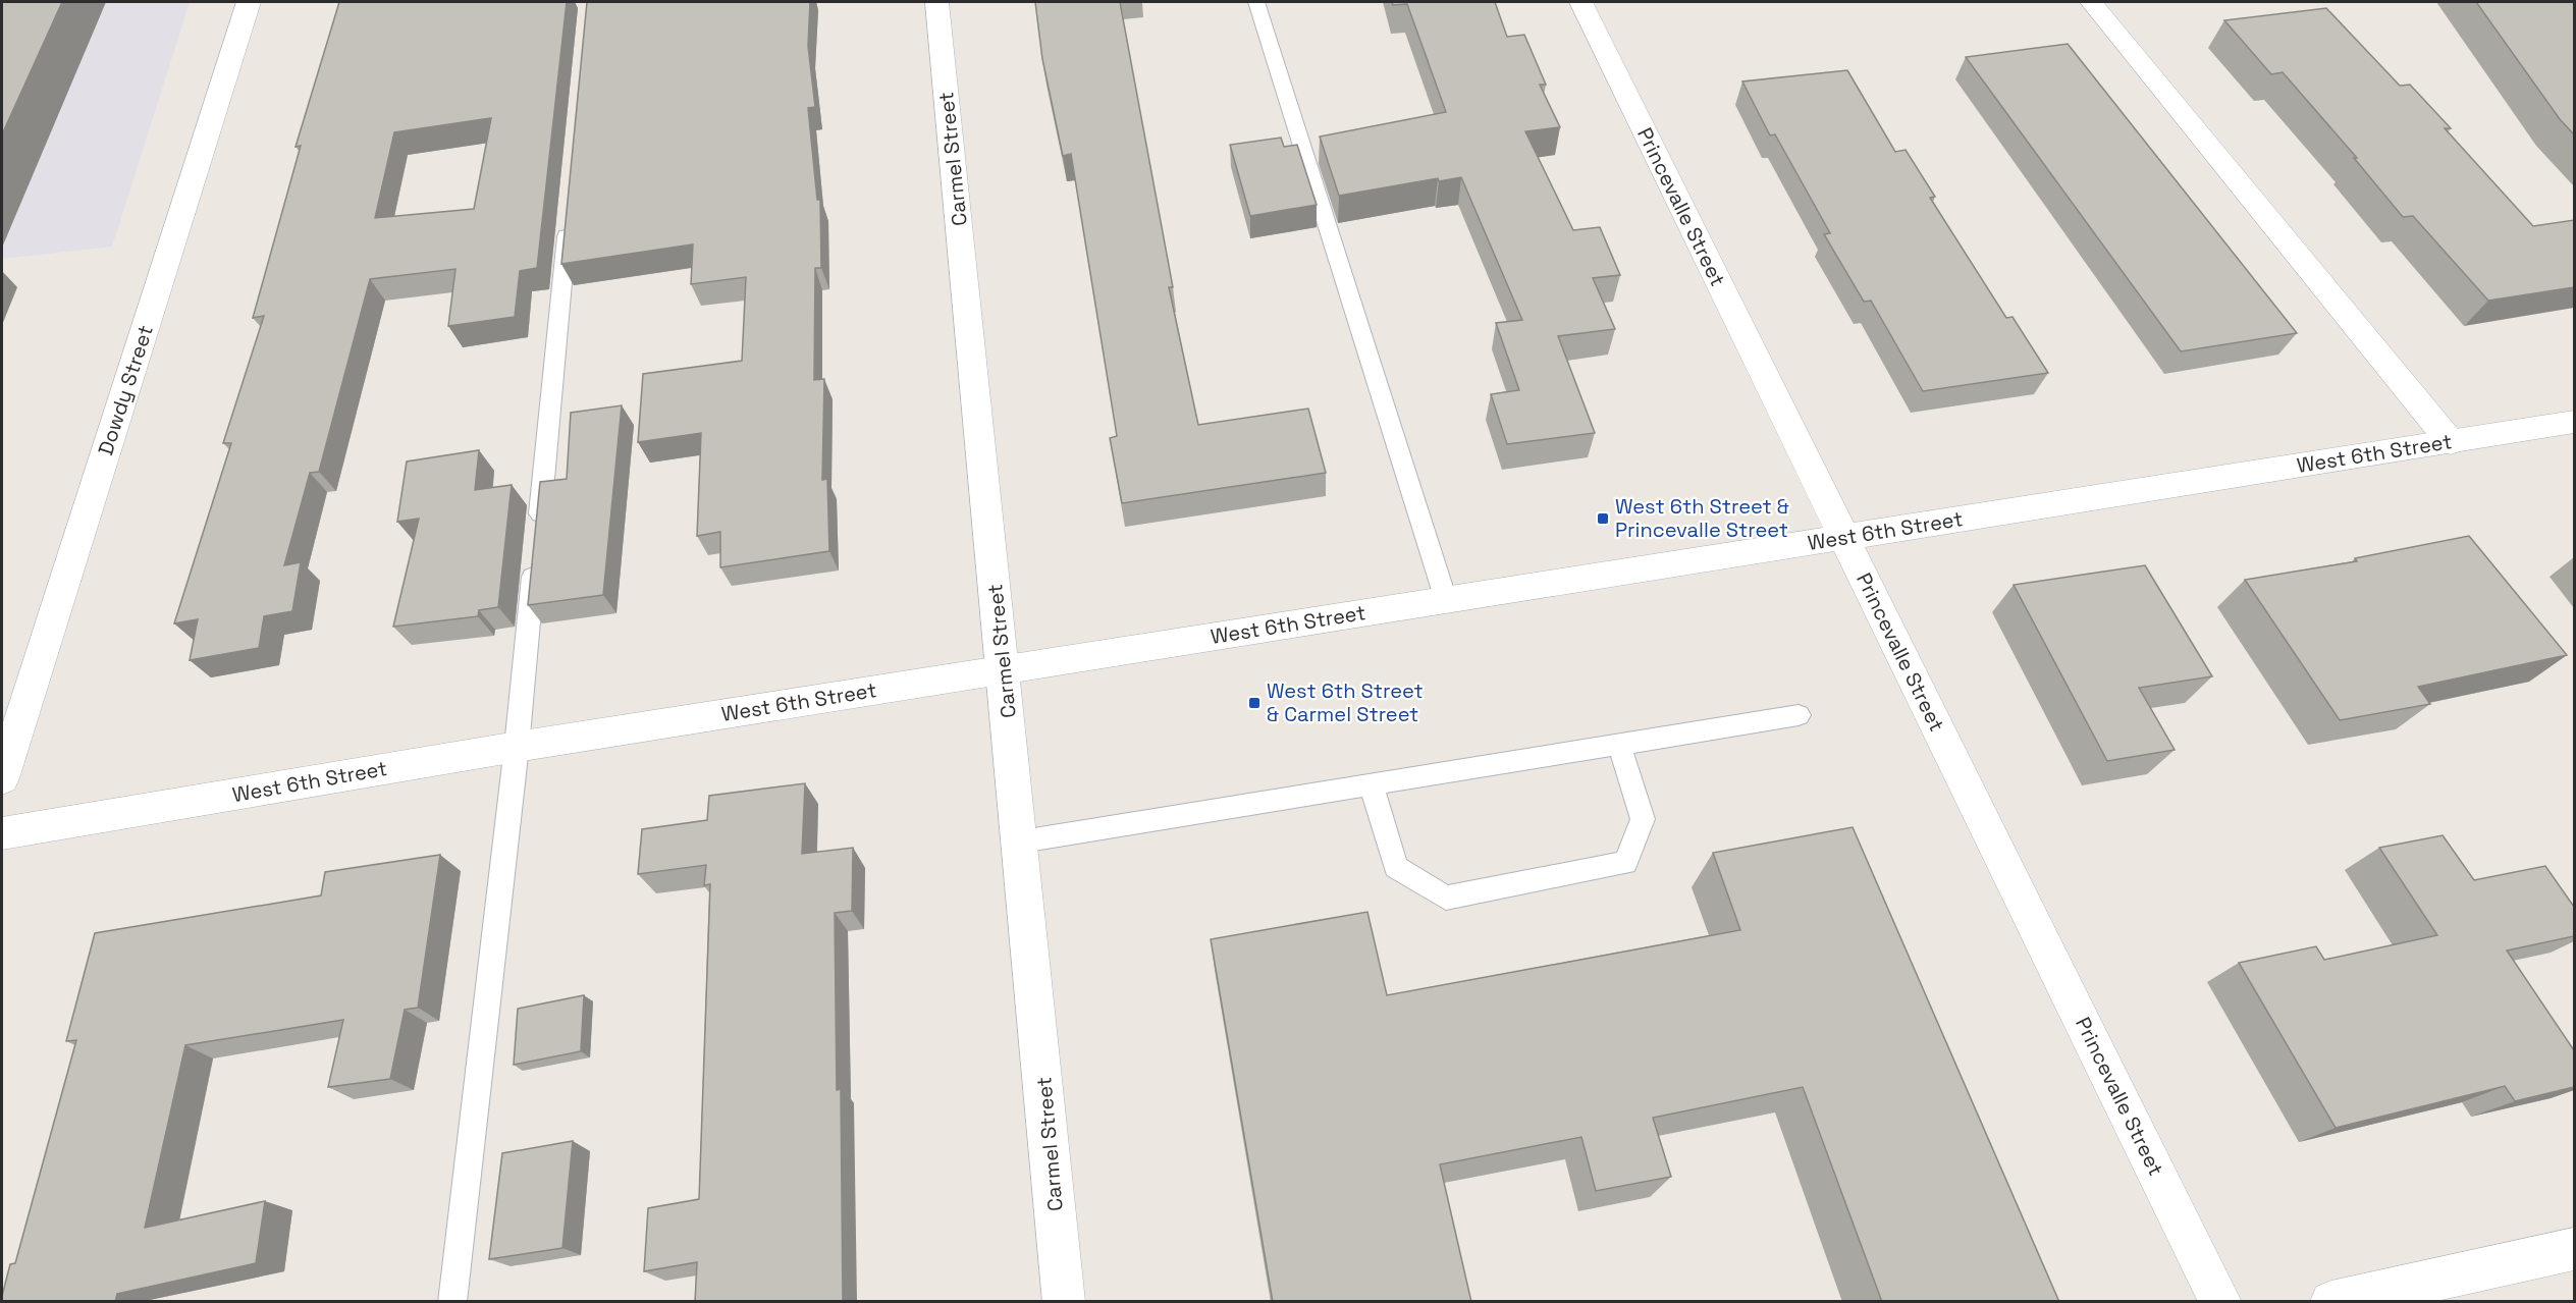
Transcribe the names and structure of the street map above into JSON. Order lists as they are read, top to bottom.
{
  "streets": {
    "street": [
      "Carmel Street",
      "Princevalle Street",
      "Dowdy Street",
      "West 6th Street"
    ]
  },
  "crossings": [
    ["Carmel Street", "West 6th Street"],
    ["Princevalle Street", "West 6th Street"]
  ],
  "places": {
    "transit": ["West 6th Street & Princevalle Street", "West 6th Street & Carmel Street"]
  }
}
